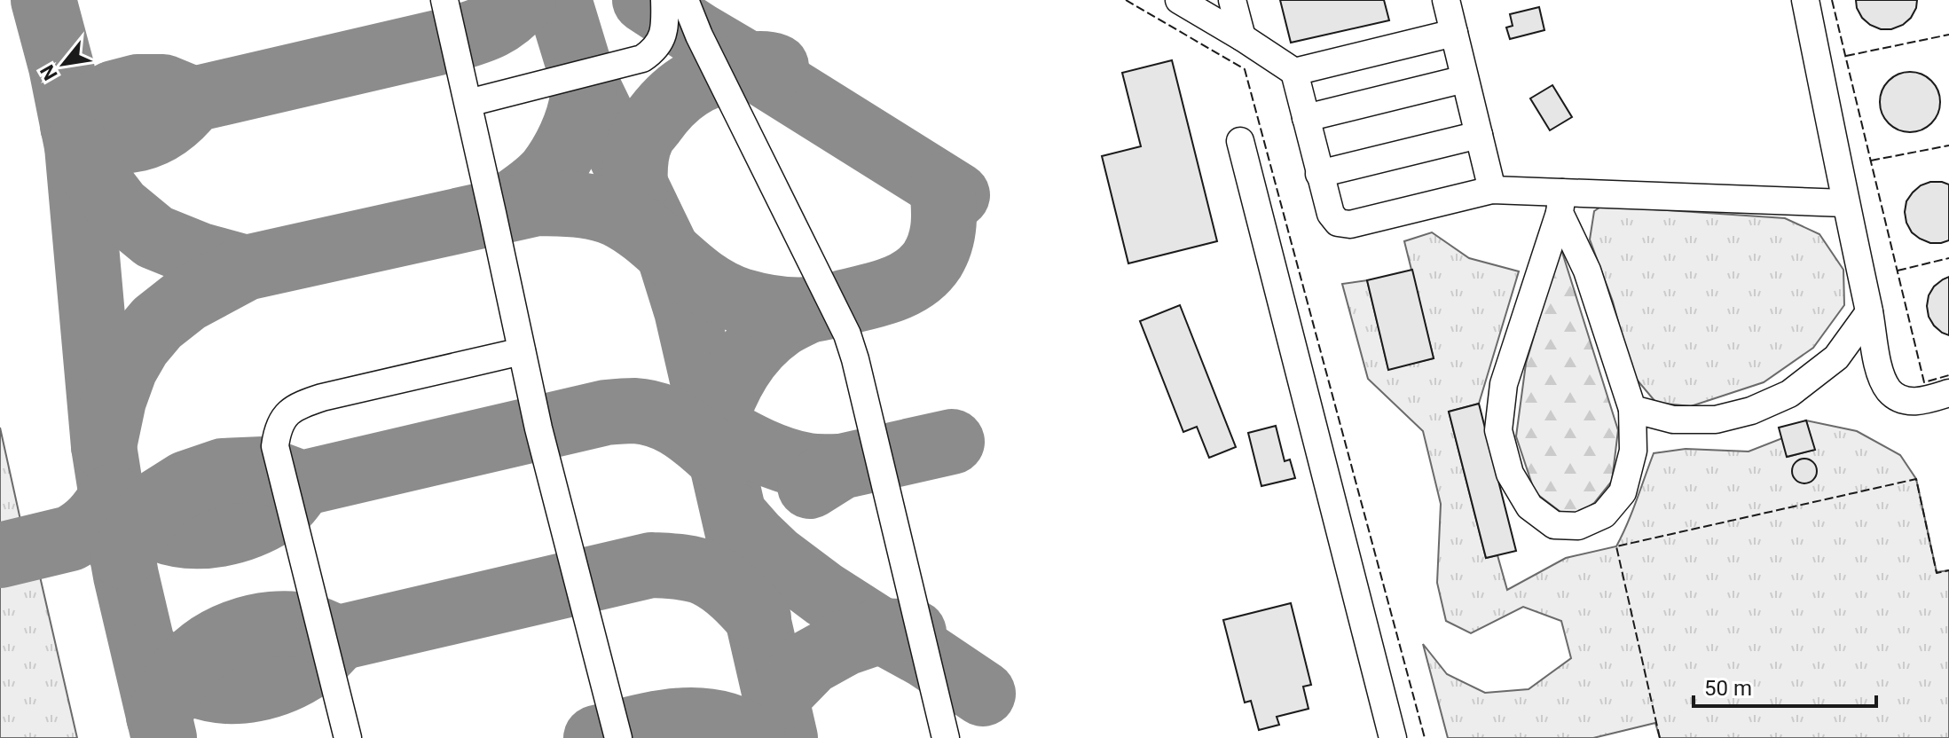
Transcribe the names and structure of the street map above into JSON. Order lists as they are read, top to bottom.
{
  "scale_bar": "50 m",
  "north": "bottom left"
}
